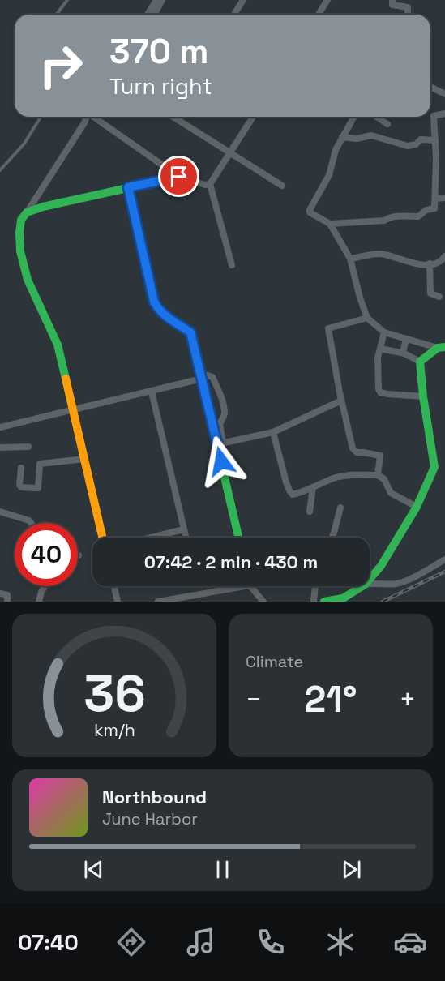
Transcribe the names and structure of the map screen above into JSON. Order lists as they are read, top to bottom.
{
  "page": {
    "turn": ["370 m", "Turn right"],
    "limit": "40",
    "trip": "07:42 · 2 min · 430 m",
    "tile": "Climate",
    "heat": ["−", "21°", "+"],
    "song": ["Northbound", "June Harbor"],
    "tabs": "07:40",
    "gauge": ["36", "km/h"]
  }
}
